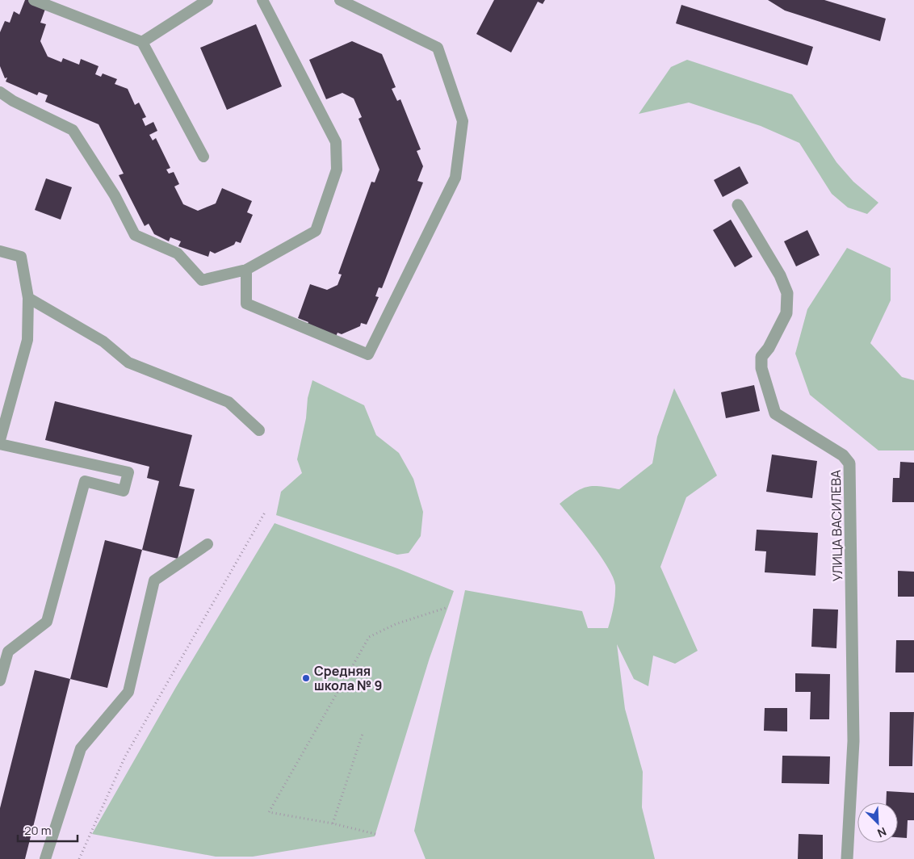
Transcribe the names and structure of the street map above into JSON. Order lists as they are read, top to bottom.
{
  "streets": {
    "street": ["УЛИЦА ВАСИЛЕВА"]
  },
  "places": ["Средняя школа № 9"],
  "scale_bar": "20 m",
  "north": "bottom right"
}
